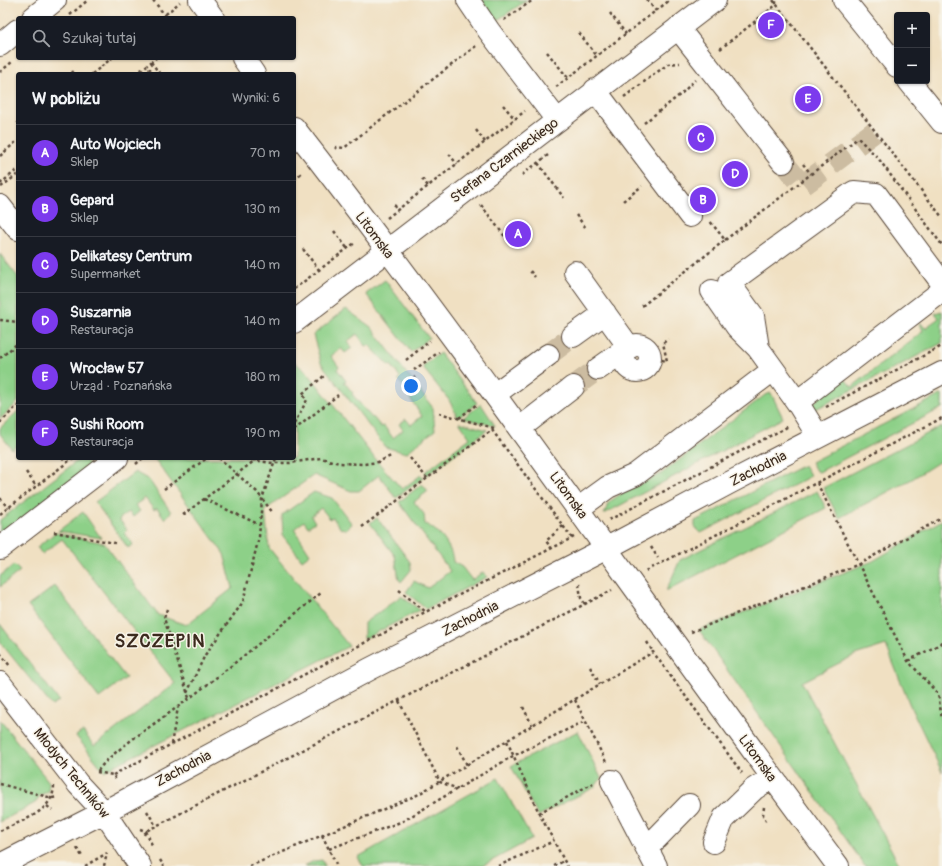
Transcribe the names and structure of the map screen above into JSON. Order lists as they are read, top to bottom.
{
  "streets": {
    "street": [
      "Stefana Czarnieckiego",
      "Litomska",
      "Zachodnia",
      "Młodych Techników"
    ]
  },
  "crossings": [
    ["Stefana Czarnieckiego", "Litomska"],
    ["Litomska", "Zachodnia"],
    ["Zachodnia", "Młodych Techników"]
  ],
  "districts": ["SZCZEPIN"],
  "page": {
    "pins": [
      "F",
      "E",
      "C",
      "D",
      "B",
      "A"
    ],
    "map_buttons": ["+", "−"],
    "search": "Szukaj tutaj",
    "heading": ["W pobliżu", "Wyniki: 6"],
    "list": [
      {
        "mark": "A",
        "name": "Auto Wojciech",
        "note": "Sklep",
        "value": "70 m"
      },
      {
        "mark": "B",
        "name": "Gepard",
        "note": "Sklep",
        "value": "130 m"
      },
      {
        "mark": "C",
        "name": "Delikatesy Centrum",
        "note": "Supermarket",
        "value": "140 m"
      },
      {
        "mark": "D",
        "name": "Suszarnia",
        "note": "Restauracja",
        "value": "140 m"
      },
      {
        "mark": "E",
        "name": "Wrocław 57",
        "note": "Urząd · Poznańska",
        "value": "180 m"
      },
      {
        "mark": "F",
        "name": "Sushi Room",
        "note": "Restauracja",
        "value": "190 m"
      }
    ]
  }
}
